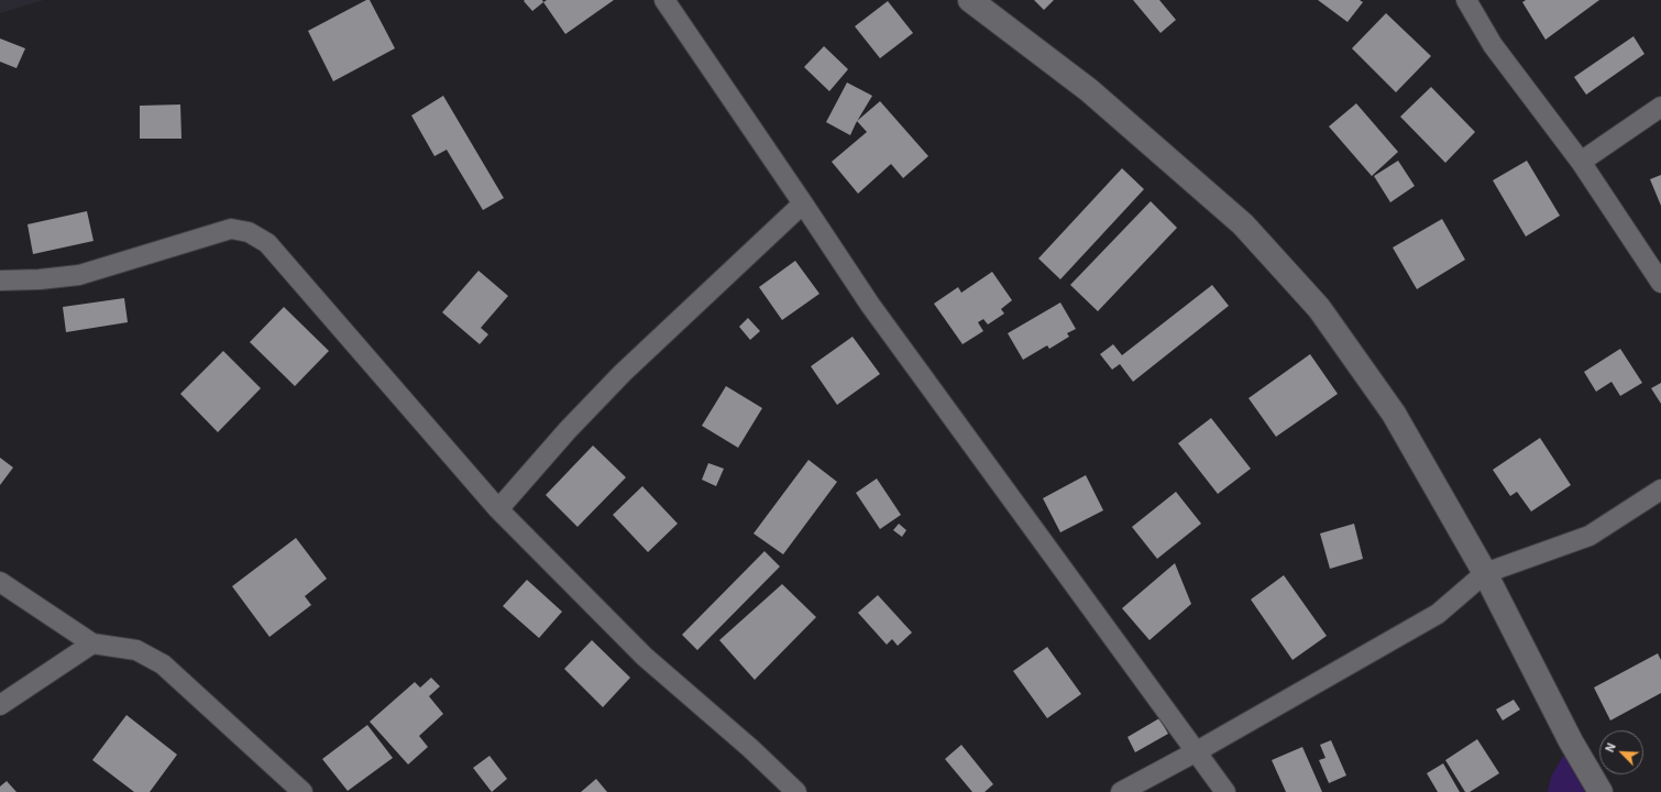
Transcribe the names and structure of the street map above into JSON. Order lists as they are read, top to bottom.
{
  "north": "top left"
}
